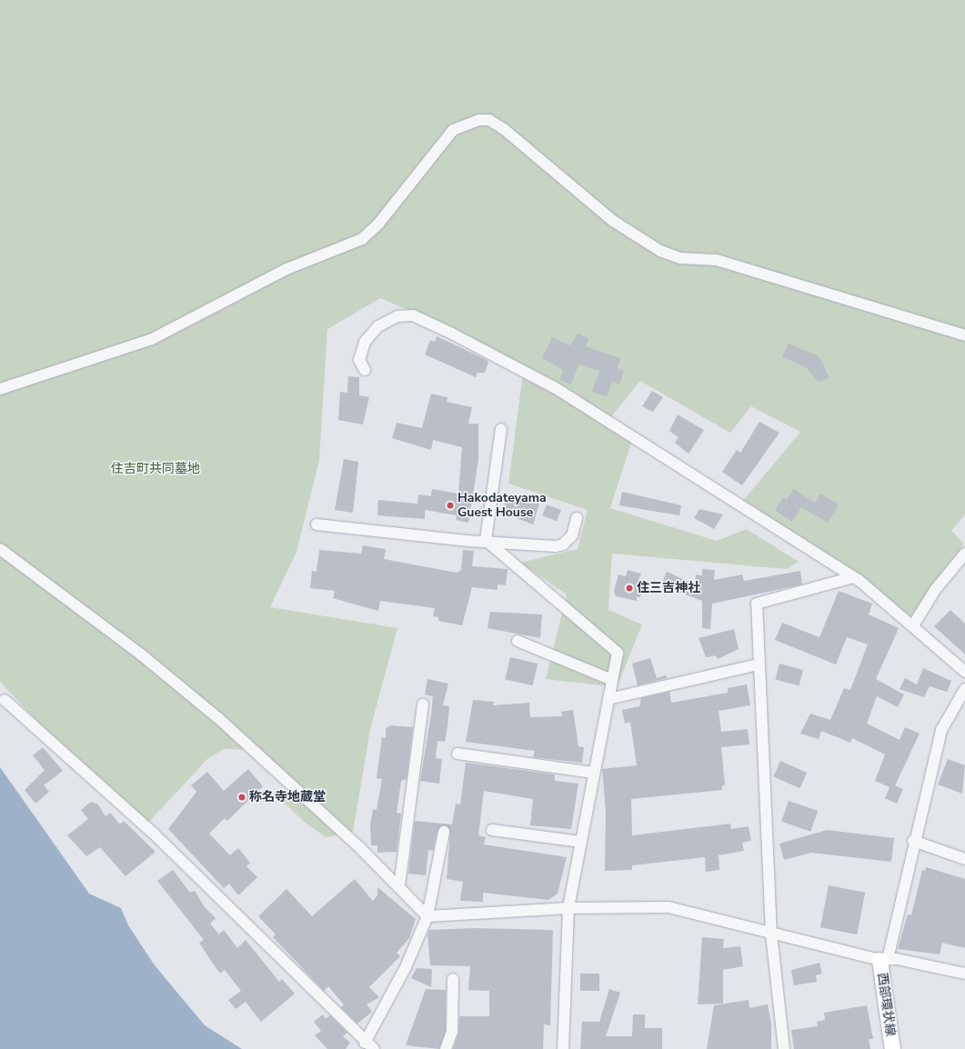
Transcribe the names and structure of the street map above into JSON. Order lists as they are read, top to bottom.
{
  "streets": {
    "street": ["西部環状線"]
  },
  "parks": ["住吉町共同墓地"],
  "places": ["Hakodateyama Guest House", "住三吉神社", "称名寺地蔵堂"]
}
